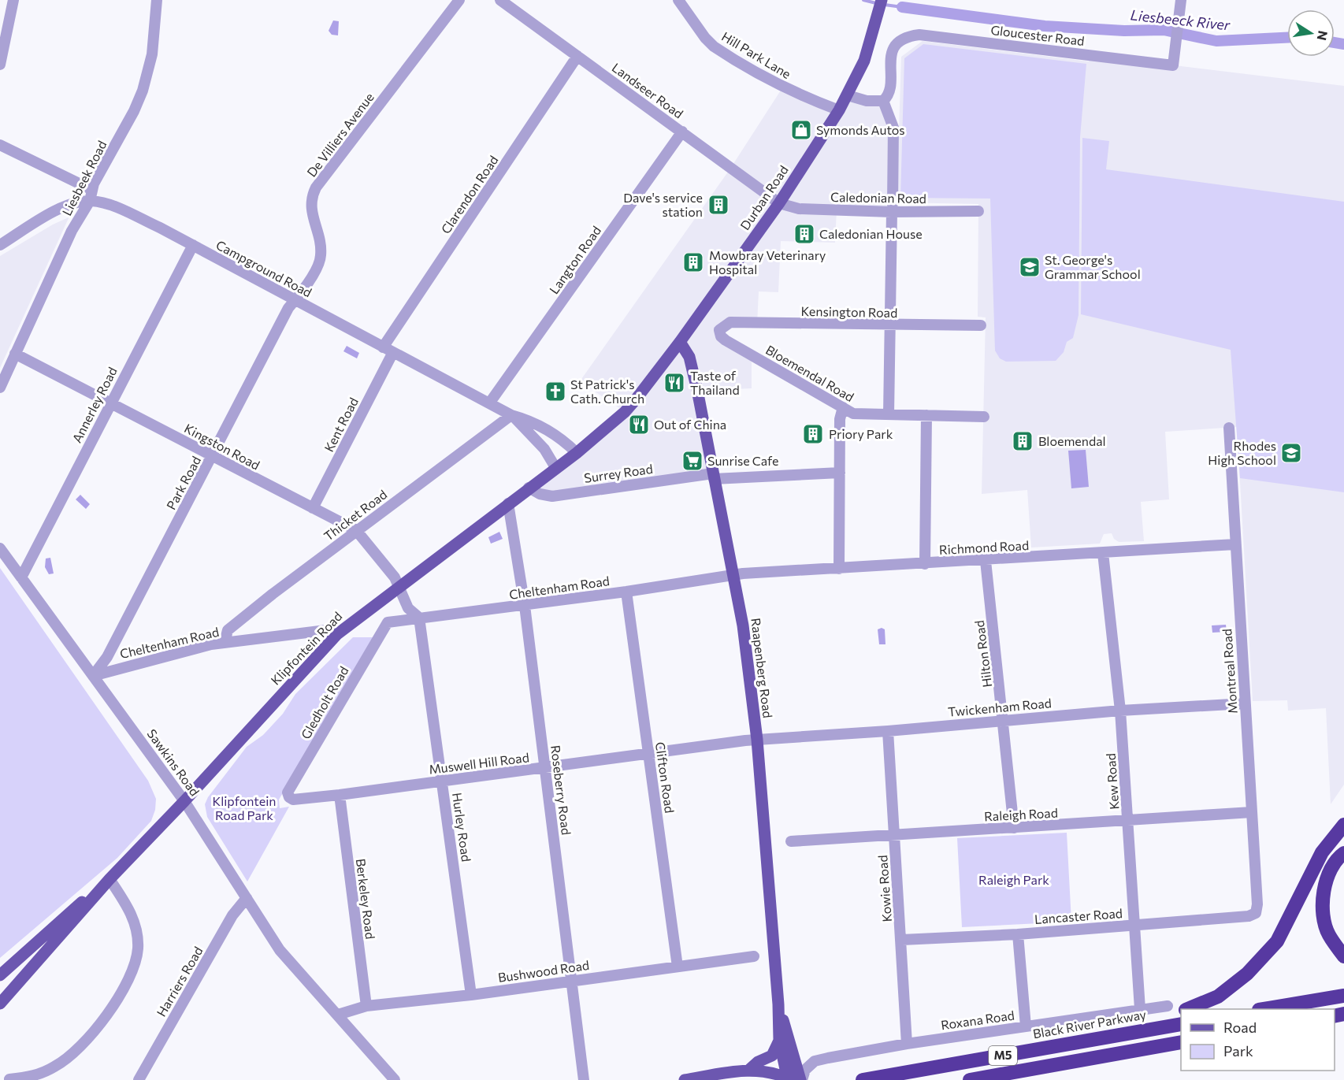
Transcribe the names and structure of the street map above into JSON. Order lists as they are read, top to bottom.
{
  "streets": {
    "highway": ["Black River Parkway", "M5"],
    "main road": ["Durban Road", "Klipfontein Road", "Raapenberg Road"],
    "street": [
      "Gloucester Road",
      "Hill Park Lane",
      "Landseer Road",
      "De Villiers Avenue",
      "Liesbeek Road",
      "Clarendon Road",
      "Caledonian Road",
      "Langton Road",
      "Campground Road",
      "Kensington Road",
      "Bloemendal Road",
      "Annerley Road",
      "Kent Road",
      "Kingston Road",
      "Surrey Road",
      "Park Road",
      "Thicket Road",
      "Richmond Road",
      "Cheltenham Road",
      "Hilton Road",
      "Montreal Road",
      "Gledholt Road",
      "Twickenham Road",
      "Sawkins Road",
      "Muswell Hill Road",
      "Clifton Road",
      "Kew Road",
      "Roseberry Road",
      "Raleigh Road",
      "Hurley Road",
      "Kowie Road",
      "Berkeley Road",
      "Lancaster Road",
      "Bushwood Road",
      "Harriers Road",
      "Roxana Road"
    ]
  },
  "crossings": [
    ["Hill Park Lane", "Durban Road"],
    ["Landseer Road", "Clarendon Road"],
    ["Landseer Road", "Durban Road"],
    ["Landseer Road", "Caledonian Road"],
    ["Landseer Road", "Langton Road"],
    ["De Villiers Avenue", "Campground Road"],
    ["De Villiers Avenue", "Park Road"],
    ["Liesbeek Road", "Campground Road"],
    ["Liesbeek Road", "Kingston Road"],
    ["Clarendon Road", "Campground Road"],
    ["Clarendon Road", "Kent Road"],
    ["Durban Road", "Caledonian Road"],
    ["Durban Road", "Campground Road"],
    ["Durban Road", "Klipfontein Road"],
    ["Durban Road", "Raapenberg Road"],
    ["Langton Road", "Campground Road"],
    ["Campground Road", "Annerley Road"],
    ["Campground Road", "Kent Road"],
    ["Campground Road", "Park Road"],
    ["Campground Road", "Thicket Road"],
    ["Campground Road", "Klipfontein Road"],
    ["Kensington Road", "Bloemendal Road"],
    ["Annerley Road", "Kingston Road"],
    ["Annerley Road", "Sawkins Road"],
    ["Kent Road", "Kingston Road"],
    ["Kingston Road", "Park Road"],
    ["Kingston Road", "Thicket Road"],
    ["Kingston Road", "Klipfontein Road"],
    ["Surrey Road", "Klipfontein Road"],
    ["Surrey Road", "Raapenberg Road"],
    ["Park Road", "Cheltenham Road"],
    ["Park Road", "Sawkins Road"],
    ["Thicket Road", "Cheltenham Road"],
    ["Richmond Road", "Cheltenham Road"],
    ["Richmond Road", "Hilton Road"],
    ["Richmond Road", "Raapenberg Road"],
    ["Richmond Road", "Montreal Road"],
    ["Richmond Road", "Kew Road"],
    ["Cheltenham Road", "Klipfontein Road"],
    ["Cheltenham Road", "Raapenberg Road"],
    ["Cheltenham Road", "Gledholt Road"],
    ["Cheltenham Road", "Sawkins Road"],
    ["Cheltenham Road", "Clifton Road"],
    ["Cheltenham Road", "Roseberry Road"],
    ["Cheltenham Road", "Hurley Road"],
    ["Klipfontein Road", "Sawkins Road"],
    ["Klipfontein Road", "Roseberry Road"],
    ["Hilton Road", "Twickenham Road"],
    ["Hilton Road", "Raleigh Road"],
    ["Raapenberg Road", "Twickenham Road"],
    ["Raapenberg Road", "Muswell Hill Road"],
    ["Raapenberg Road", "Roxana Road"],
    ["Montreal Road", "Twickenham Road"],
    ["Montreal Road", "Raleigh Road"],
    ["Montreal Road", "Lancaster Road"],
    ["Gledholt Road", "Muswell Hill Road"],
    ["Twickenham Road", "Muswell Hill Road"],
    ["Twickenham Road", "Kew Road"],
    ["Twickenham Road", "Kowie Road"],
    ["Sawkins Road", "Bushwood Road"],
    ["Sawkins Road", "Harriers Road"],
    ["Muswell Hill Road", "Clifton Road"],
    ["Muswell Hill Road", "Roseberry Road"],
    ["Muswell Hill Road", "Hurley Road"],
    ["Muswell Hill Road", "Berkeley Road"],
    ["Clifton Road", "Bushwood Road"],
    ["Kew Road", "Raleigh Road"],
    ["Kew Road", "Lancaster Road"],
    ["Kew Road", "Roxana Road"],
    ["Roseberry Road", "Bushwood Road"],
    ["Raleigh Road", "Kowie Road"],
    ["Hurley Road", "Bushwood Road"],
    ["Kowie Road", "Lancaster Road"],
    ["Kowie Road", "Roxana Road"],
    ["Berkeley Road", "Bushwood Road"]
  ],
  "water": ["Liesbeeck River"],
  "parks": ["Klipfontein Road Park", "Raleigh Park"],
  "places": {
    "shop": ["Symonds Autos"],
    "building": [
      "Dave's service station",
      "Caledonian House",
      "Mowbray Veterinary Hospital",
      "Priory Park",
      "Bloemendal"
    ],
    "school or university": ["St. George's Grammar School", "Rhodes High School"],
    "restaurant": ["Taste of Thailand", "Out of China"],
    "church": ["St Patrick's Cath. Church"],
    "supermarket": ["Sunrise Cafe"]
  },
  "legend": ["Road", "Park"],
  "north": "right"
}
